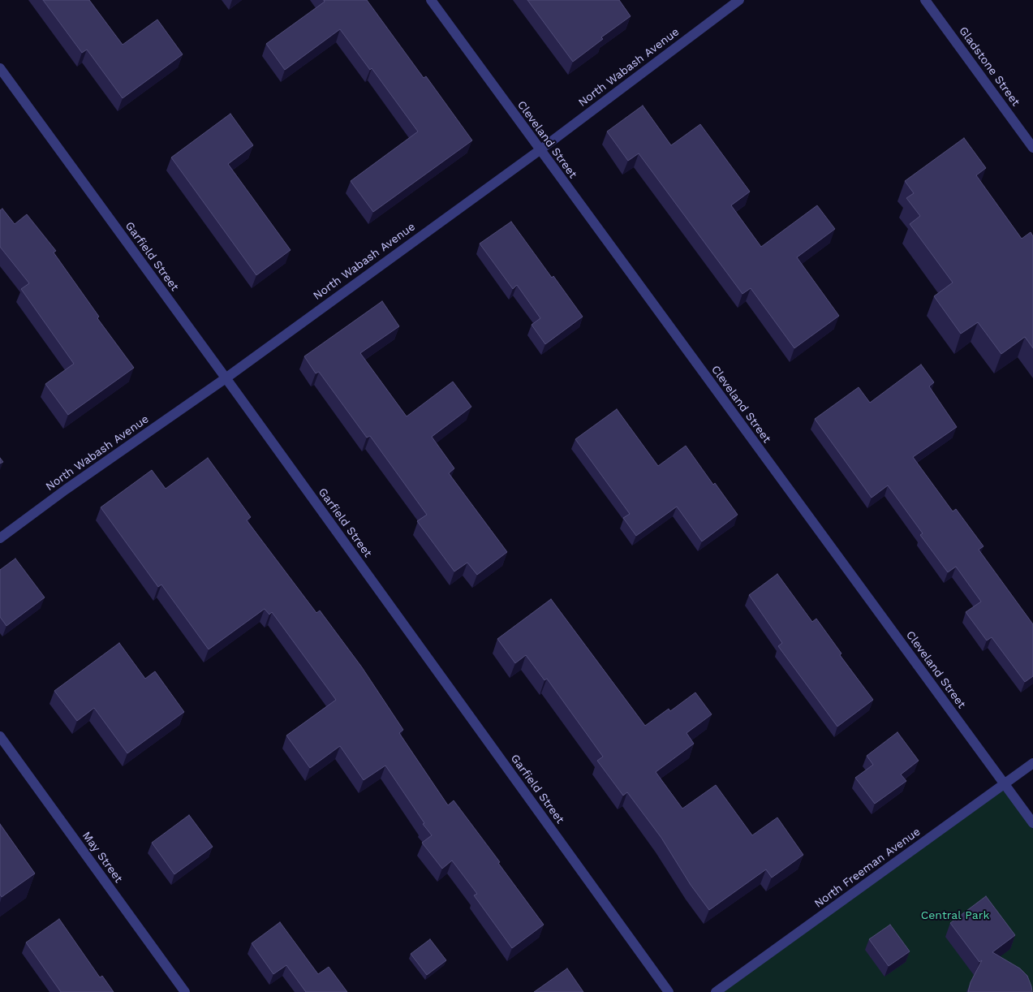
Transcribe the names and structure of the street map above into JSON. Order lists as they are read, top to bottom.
{
  "streets": {
    "street": [
      "Gladstone Street",
      "North Wabash Avenue",
      "Cleveland Street",
      "Garfield Street",
      "May Street",
      "North Freeman Avenue"
    ]
  },
  "crossings": [
    ["North Wabash Avenue", "Cleveland Street"],
    ["North Wabash Avenue", "Garfield Street"],
    ["Cleveland Street", "North Freeman Avenue"]
  ],
  "parks": ["Central Park"]
}
